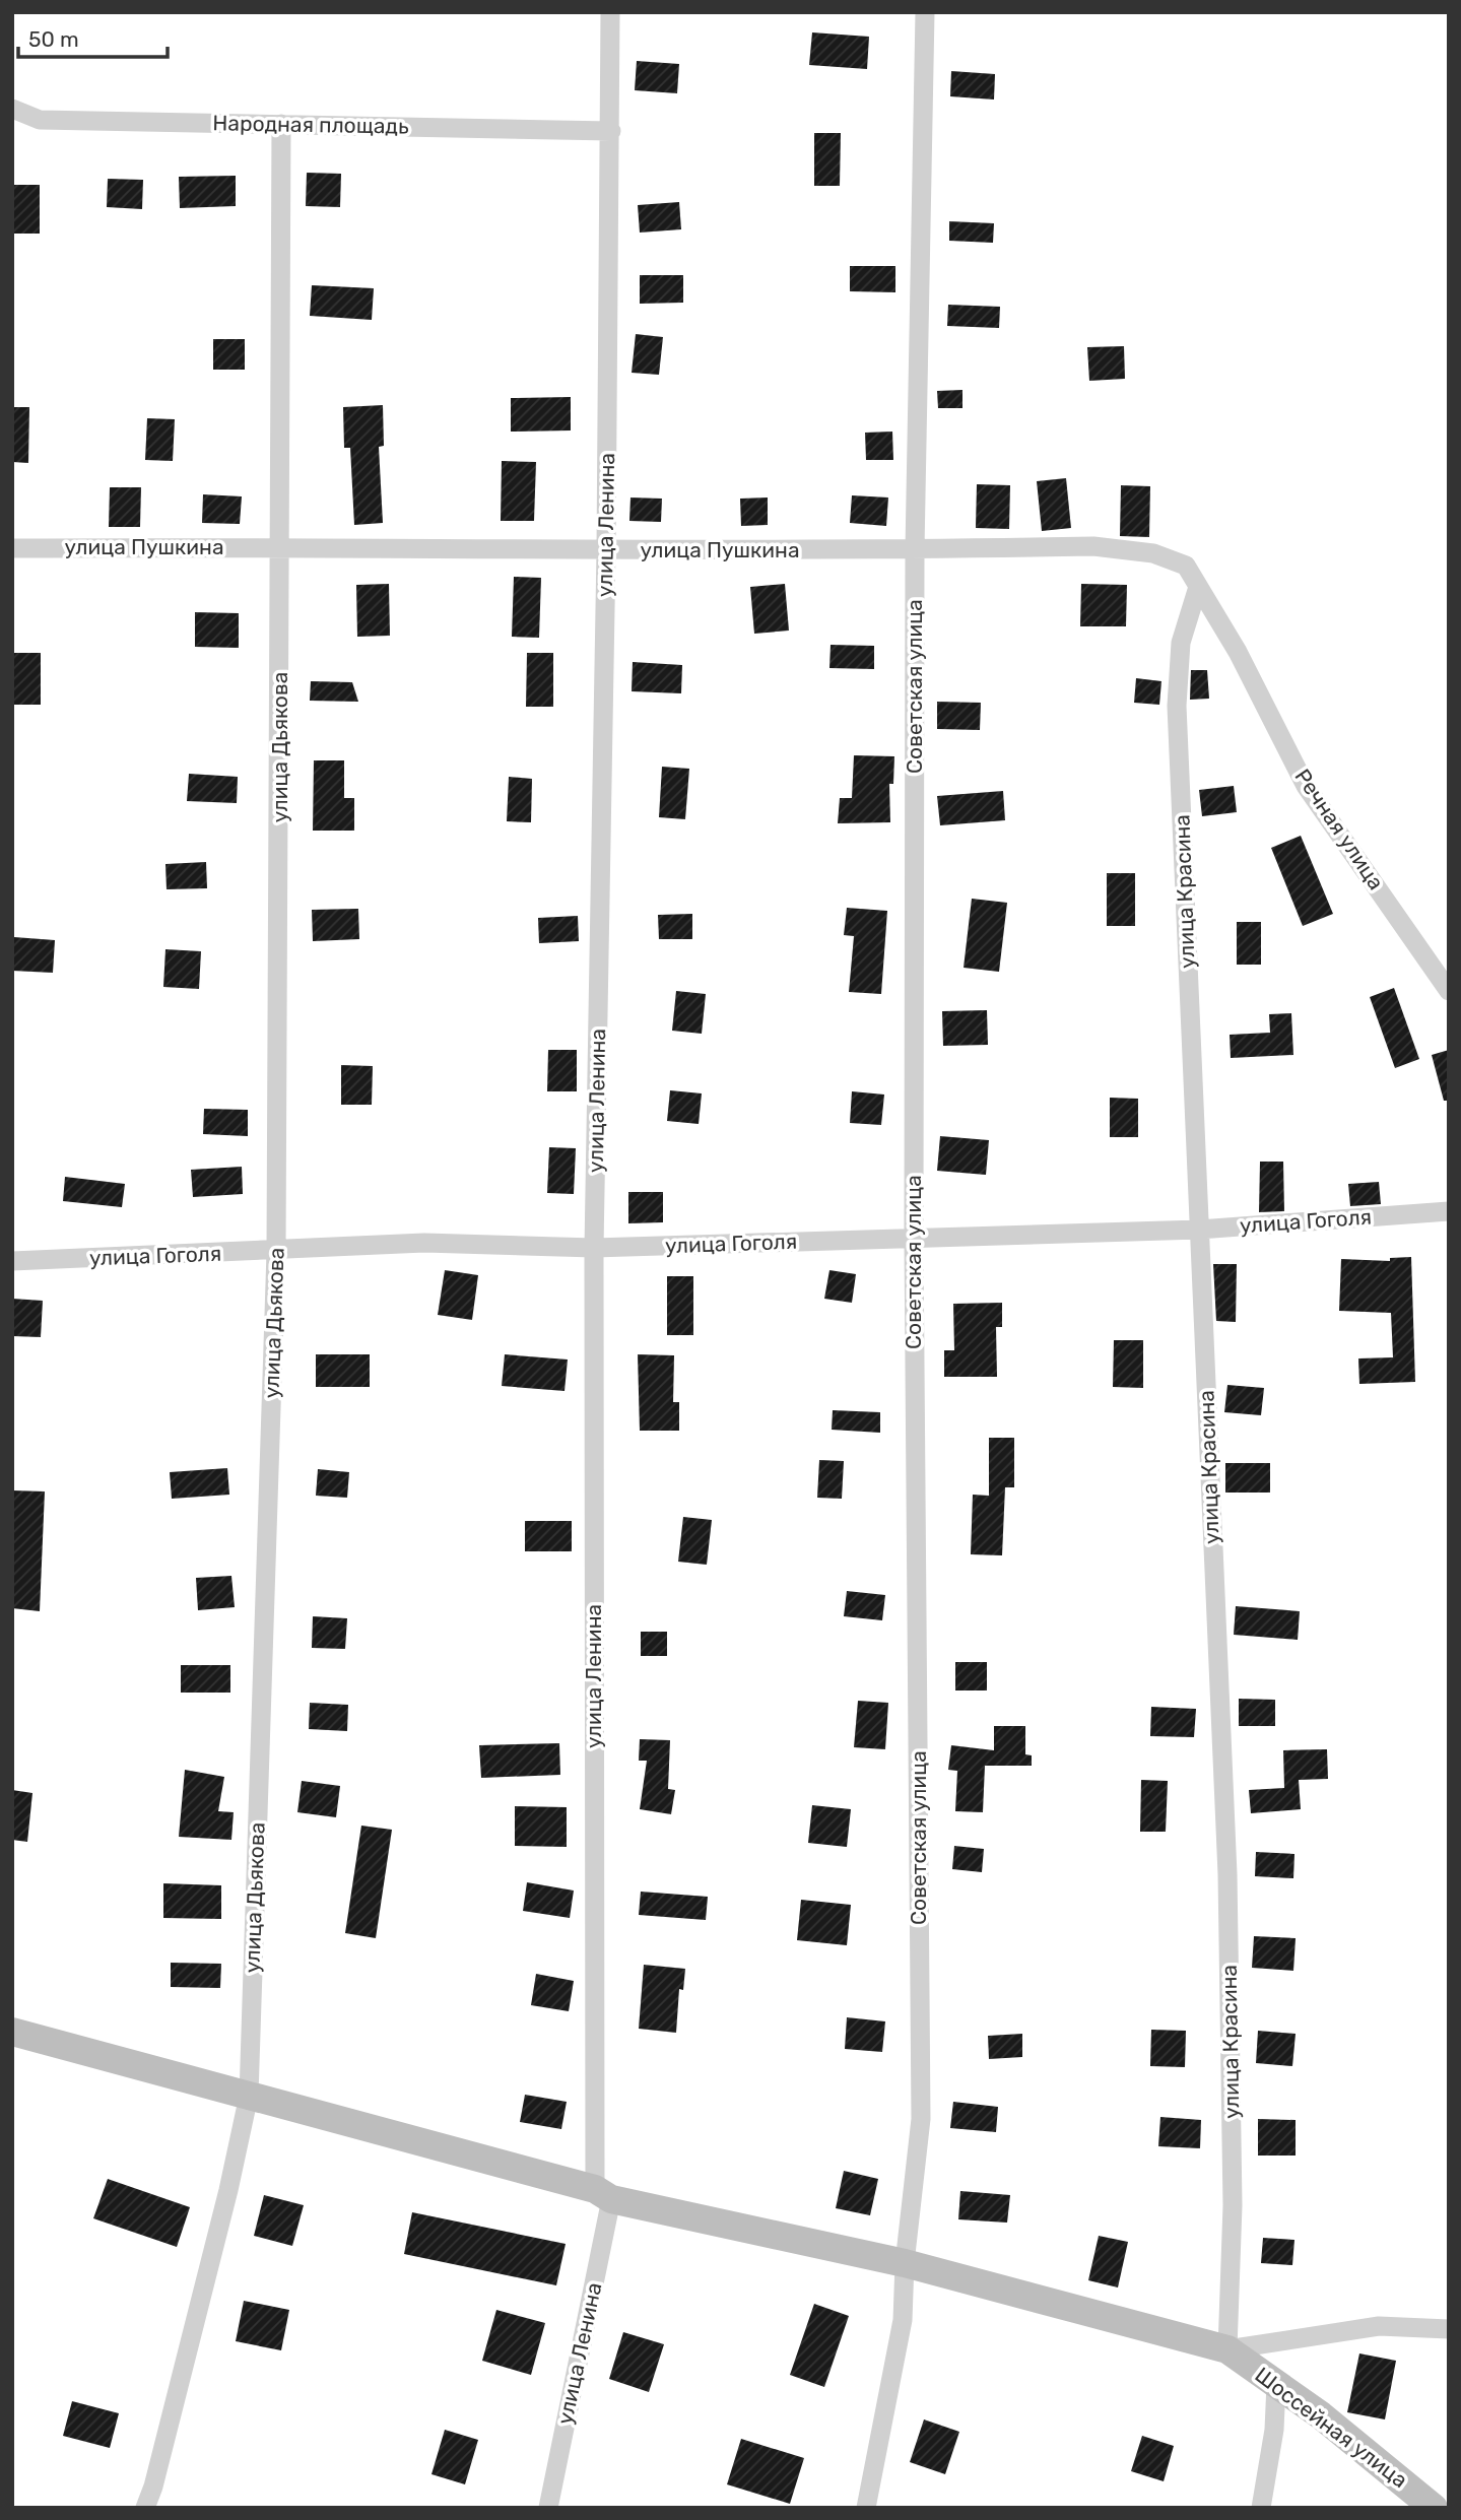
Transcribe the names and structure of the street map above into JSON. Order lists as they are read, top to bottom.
{
  "streets": {
    "main road": ["Шоссейная улица"],
    "street": [
      "Народная площадь",
      "улица Ленина",
      "улица Пушкина",
      "Советская улица",
      "улица Дьякова",
      "Речная улица",
      "улица Красина",
      "улица Гоголя"
    ]
  },
  "crossings": [
    ["Народная площадь", "улица Ленина"],
    ["Народная площадь", "улица Дьякова"],
    ["улица Ленина", "улица Пушкина"],
    ["улица Ленина", "улица Гоголя"],
    ["улица Пушкина", "Советская улица"],
    ["улица Пушкина", "улица Дьякова"],
    ["улица Пушкина", "Речная улица"],
    ["улица Пушкина", "улица Красина"],
    ["Советская улица", "улица Гоголя"],
    ["улица Дьякова", "улица Гоголя"],
    ["Речная улица", "улица Красина"],
    ["улица Красина", "улица Гоголя"],
    ["улица Красина", "Шоссейная улица"]
  ],
  "scale_bar": "50 m"
}
